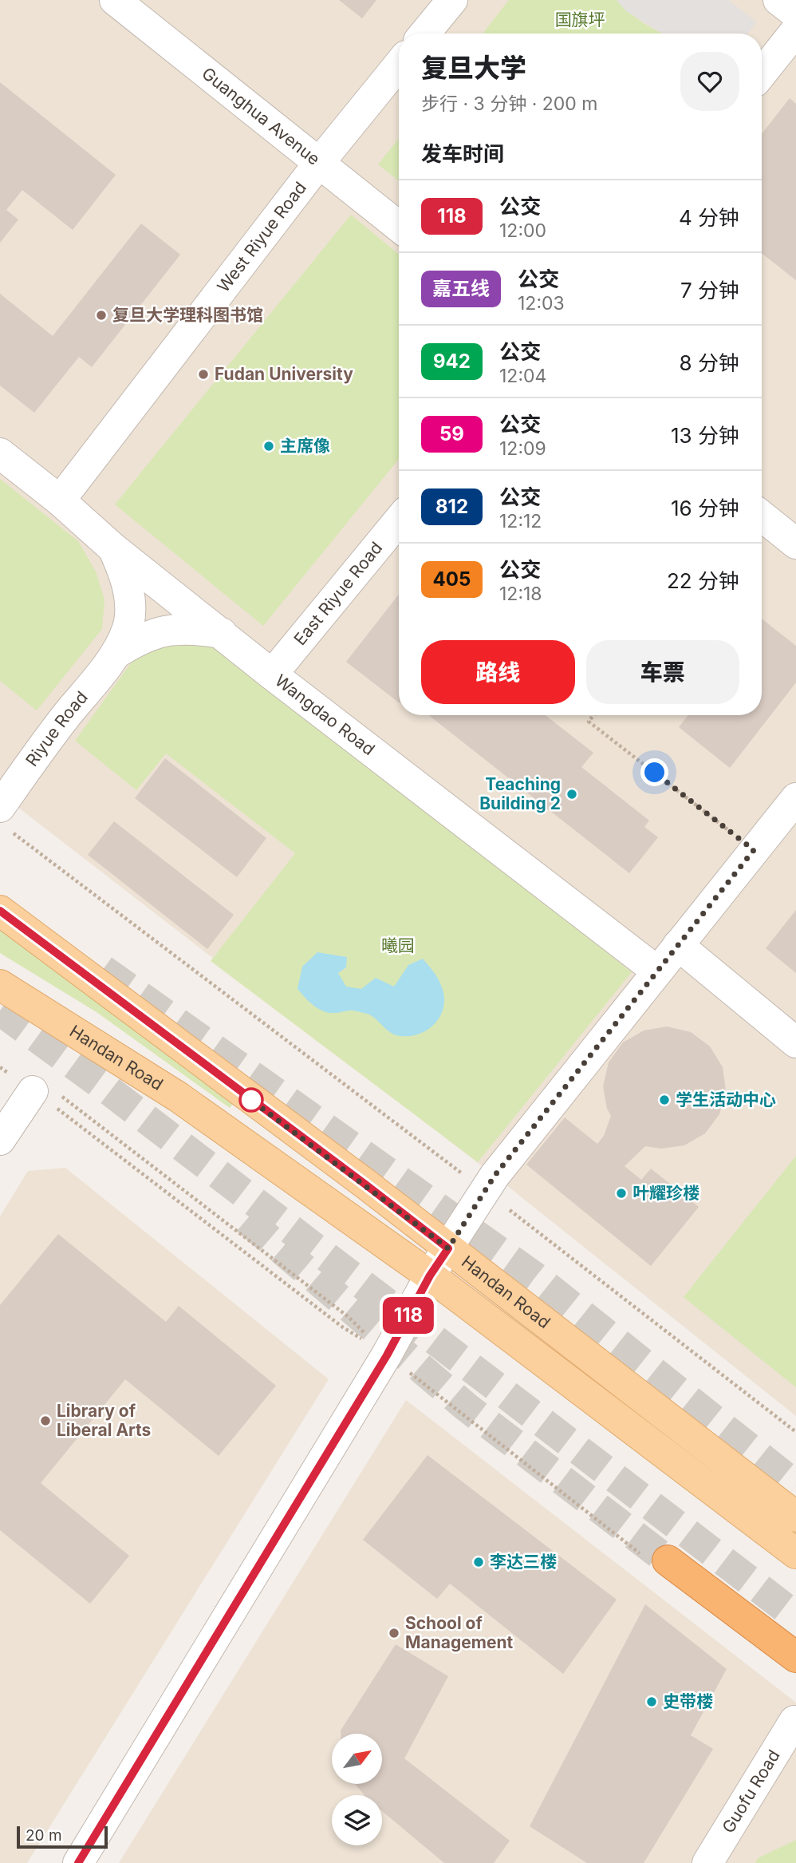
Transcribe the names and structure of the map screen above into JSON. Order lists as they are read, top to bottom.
{
  "streets": {
    "main road": ["Handan Road"],
    "street": [
      "Guanghua Avenue",
      "West Riyue Road",
      "East Riyue Road",
      "Wangdao Road",
      "Riyue Road",
      "Guofu Road"
    ]
  },
  "crossings": [
    ["Guanghua Avenue", "West Riyue Road"],
    ["West Riyue Road", "Wangdao Road"],
    ["East Riyue Road", "Wangdao Road"]
  ],
  "parks": ["国旗坪", "曦园"],
  "places": [
    "复旦大学理科图书馆",
    "Fudan University",
    "主席像",
    "Teaching Building 2",
    "学生活动中心",
    "叶耀珍楼",
    "Library of Liberal Arts",
    "李达三楼",
    "School of Management",
    "史带楼"
  ],
  "lines": ["bus line 118"],
  "scale_bar": "20 m",
  "north": "top right",
  "page": {
    "on_map": "118",
    "heading": [
      ["复旦大学", "步行 · 3 分钟 · 200 m"],
      "发车时间"
    ],
    "list": [
      {
        "mark": "118",
        "name": "公交",
        "note": "12:00",
        "value": "4 分钟"
      },
      {
        "mark": "嘉五线",
        "name": "公交",
        "note": "12:03",
        "value": "7 分钟"
      },
      {
        "mark": "942",
        "name": "公交",
        "note": "12:04",
        "value": "8 分钟"
      },
      {
        "mark": "59",
        "name": "公交",
        "note": "12:09",
        "value": "13 分钟"
      },
      {
        "mark": "812",
        "name": "公交",
        "note": "12:12",
        "value": "16 分钟"
      },
      {
        "mark": "405",
        "name": "公交",
        "note": "12:18",
        "value": "22 分钟"
      }
    ],
    "buttons": ["路线", "车票"],
    "scale": "20 m"
  }
}
